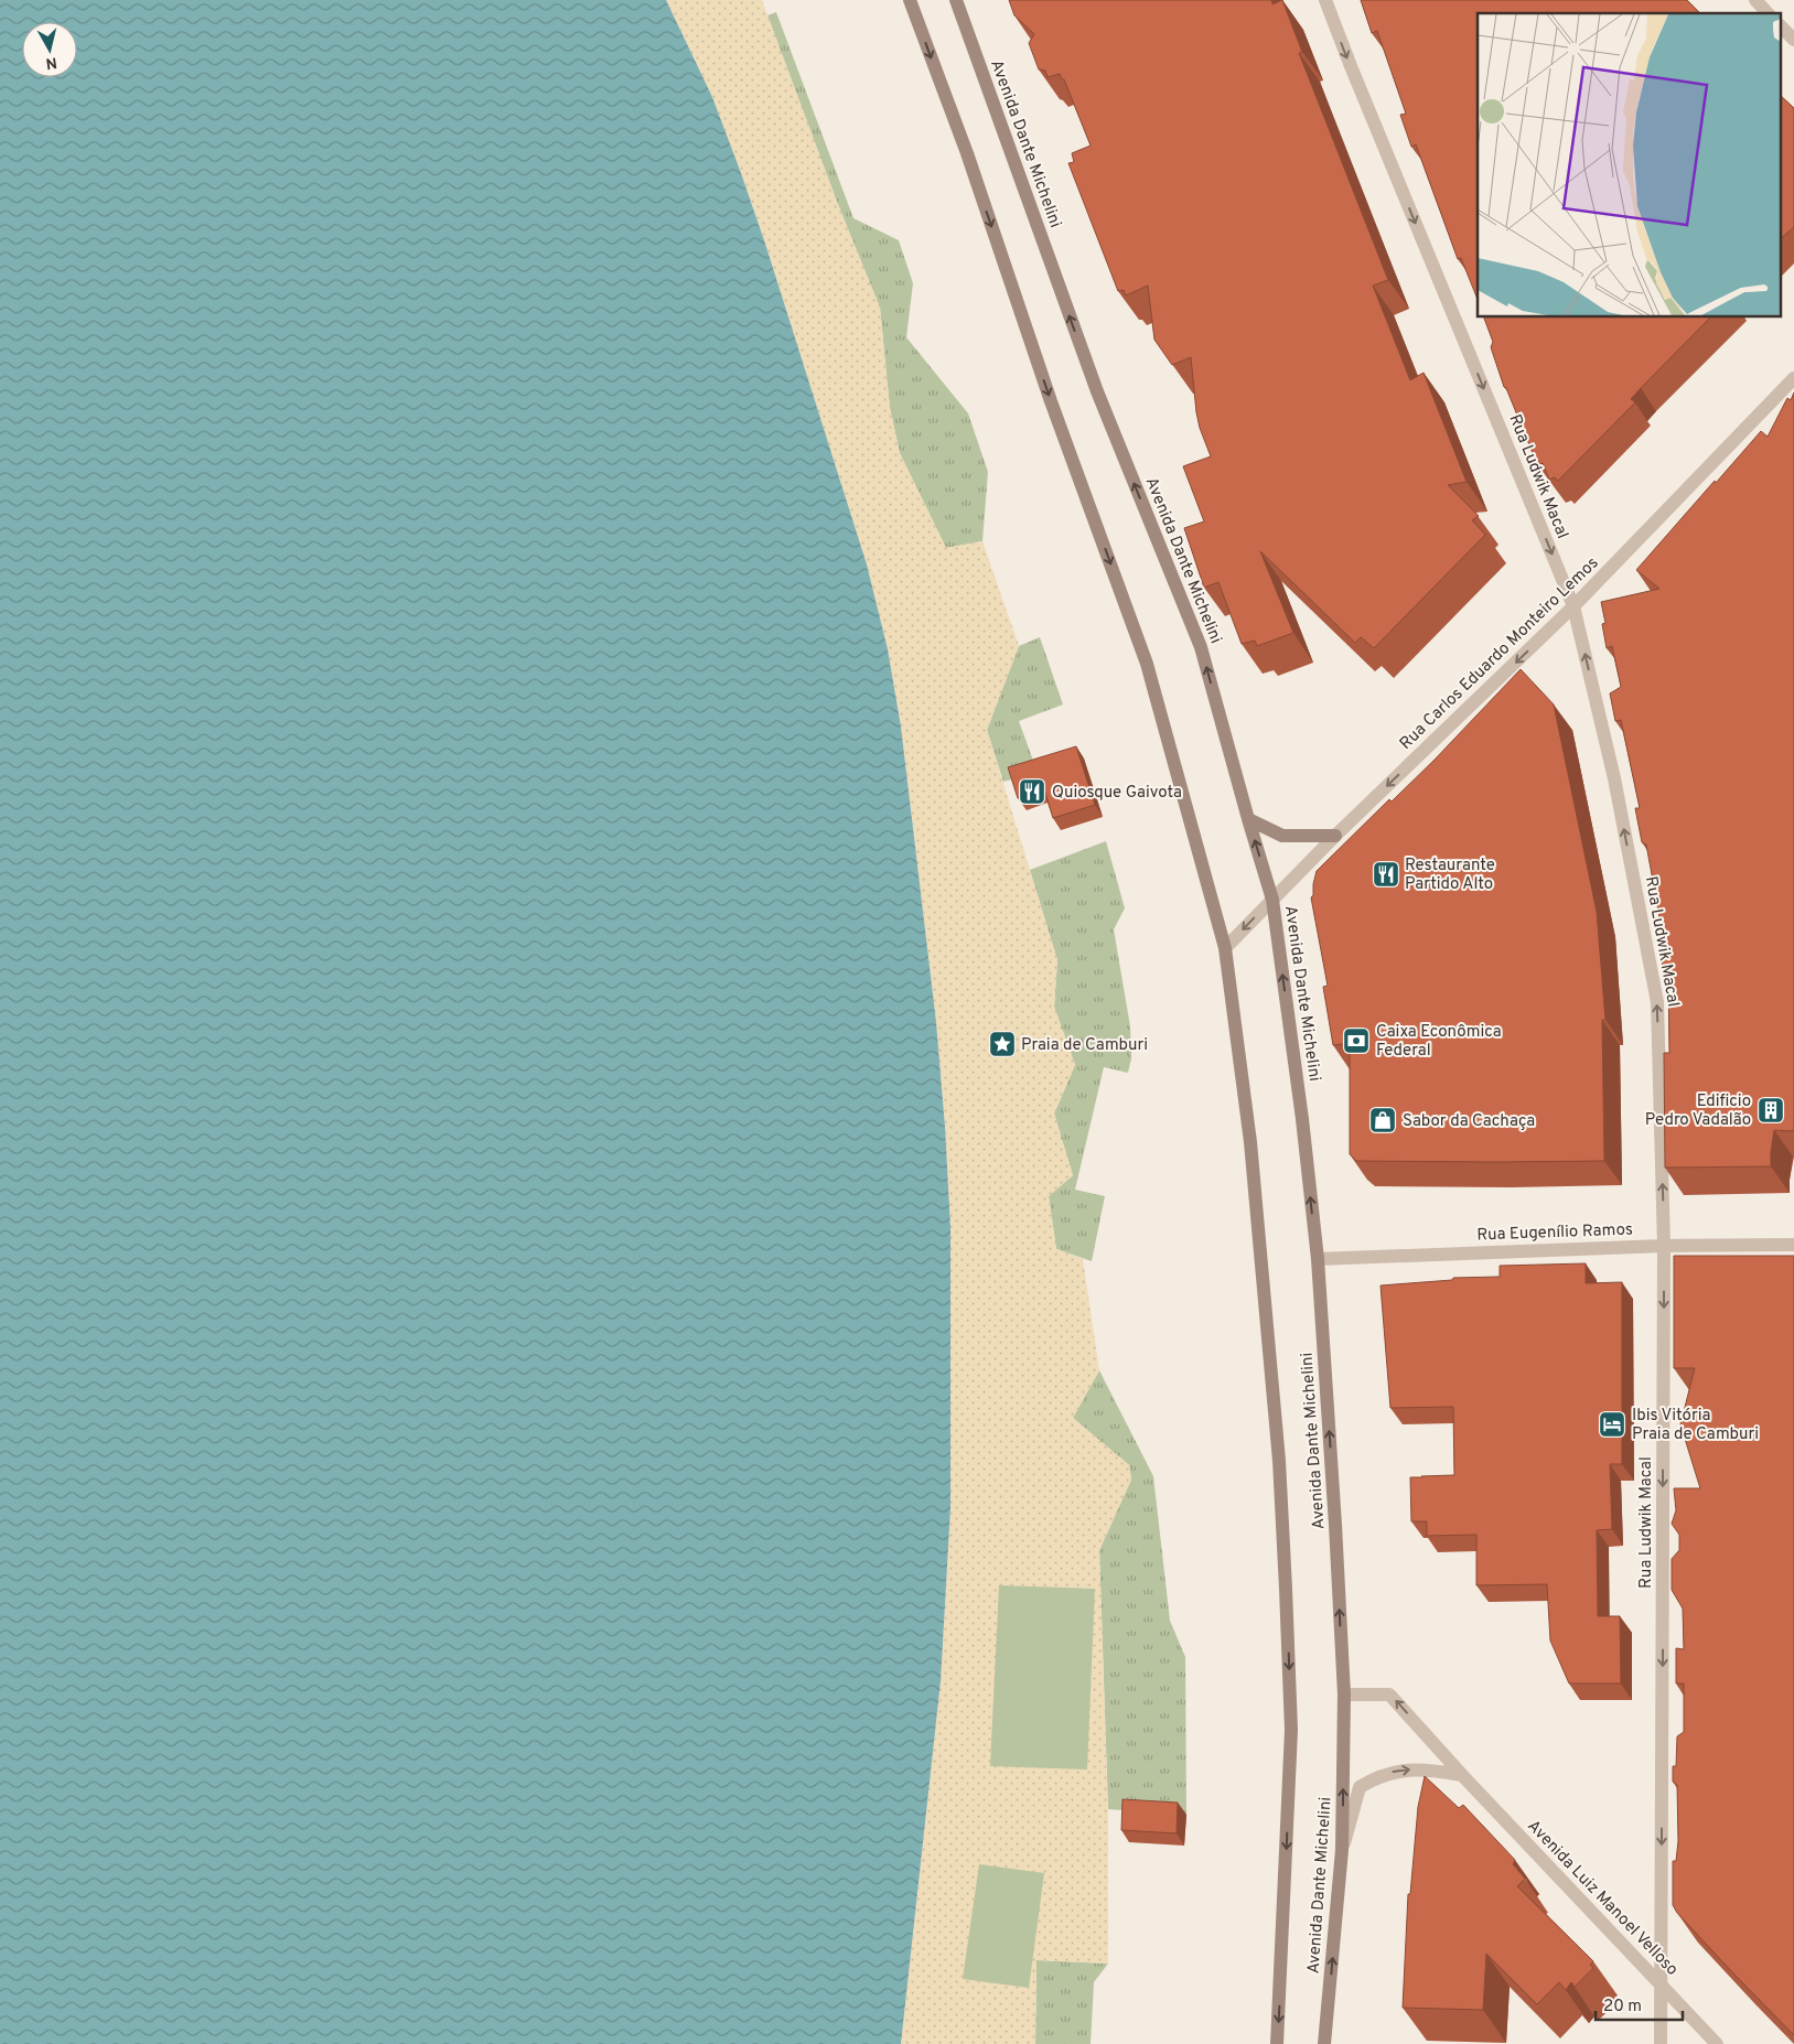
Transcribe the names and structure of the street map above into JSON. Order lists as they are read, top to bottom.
{
  "streets": {
    "main road": ["Avenida Dante Michelini"],
    "street": [
      "Rua Ludwik Macal",
      "Rua Carlos Eduardo Monteiro Lemos",
      "Rua Eugenílio Ramos",
      "Avenida Luiz Manoel Velloso"
    ]
  },
  "crossings": [
    ["Avenida Dante Michelini", "Rua Carlos Eduardo Monteiro Lemos"],
    ["Avenida Dante Michelini", "Rua Eugenílio Ramos"],
    ["Avenida Dante Michelini", "Avenida Luiz Manoel Velloso"],
    ["Rua Ludwik Macal", "Rua Carlos Eduardo Monteiro Lemos"],
    ["Rua Ludwik Macal", "Rua Eugenílio Ramos"],
    ["Rua Ludwik Macal", "Avenida Luiz Manoel Velloso"]
  ],
  "one_way": ["Rua Carlos Eduardo Monteiro Lemos"],
  "places": {
    "restaurant": ["Quiosque Gaivota", "Restaurante Partido Alto"],
    "bank": ["Caixa Econômica Federal"],
    "place": ["Praia de Camburi"],
    "building": ["Edificio Pedro Vadalão"],
    "shop": ["Sabor da Cachaça"],
    "hotel": ["Ibis Vitória Praia de Camburi"]
  },
  "scale_bar": "20 m",
  "north": "bottom"
}
